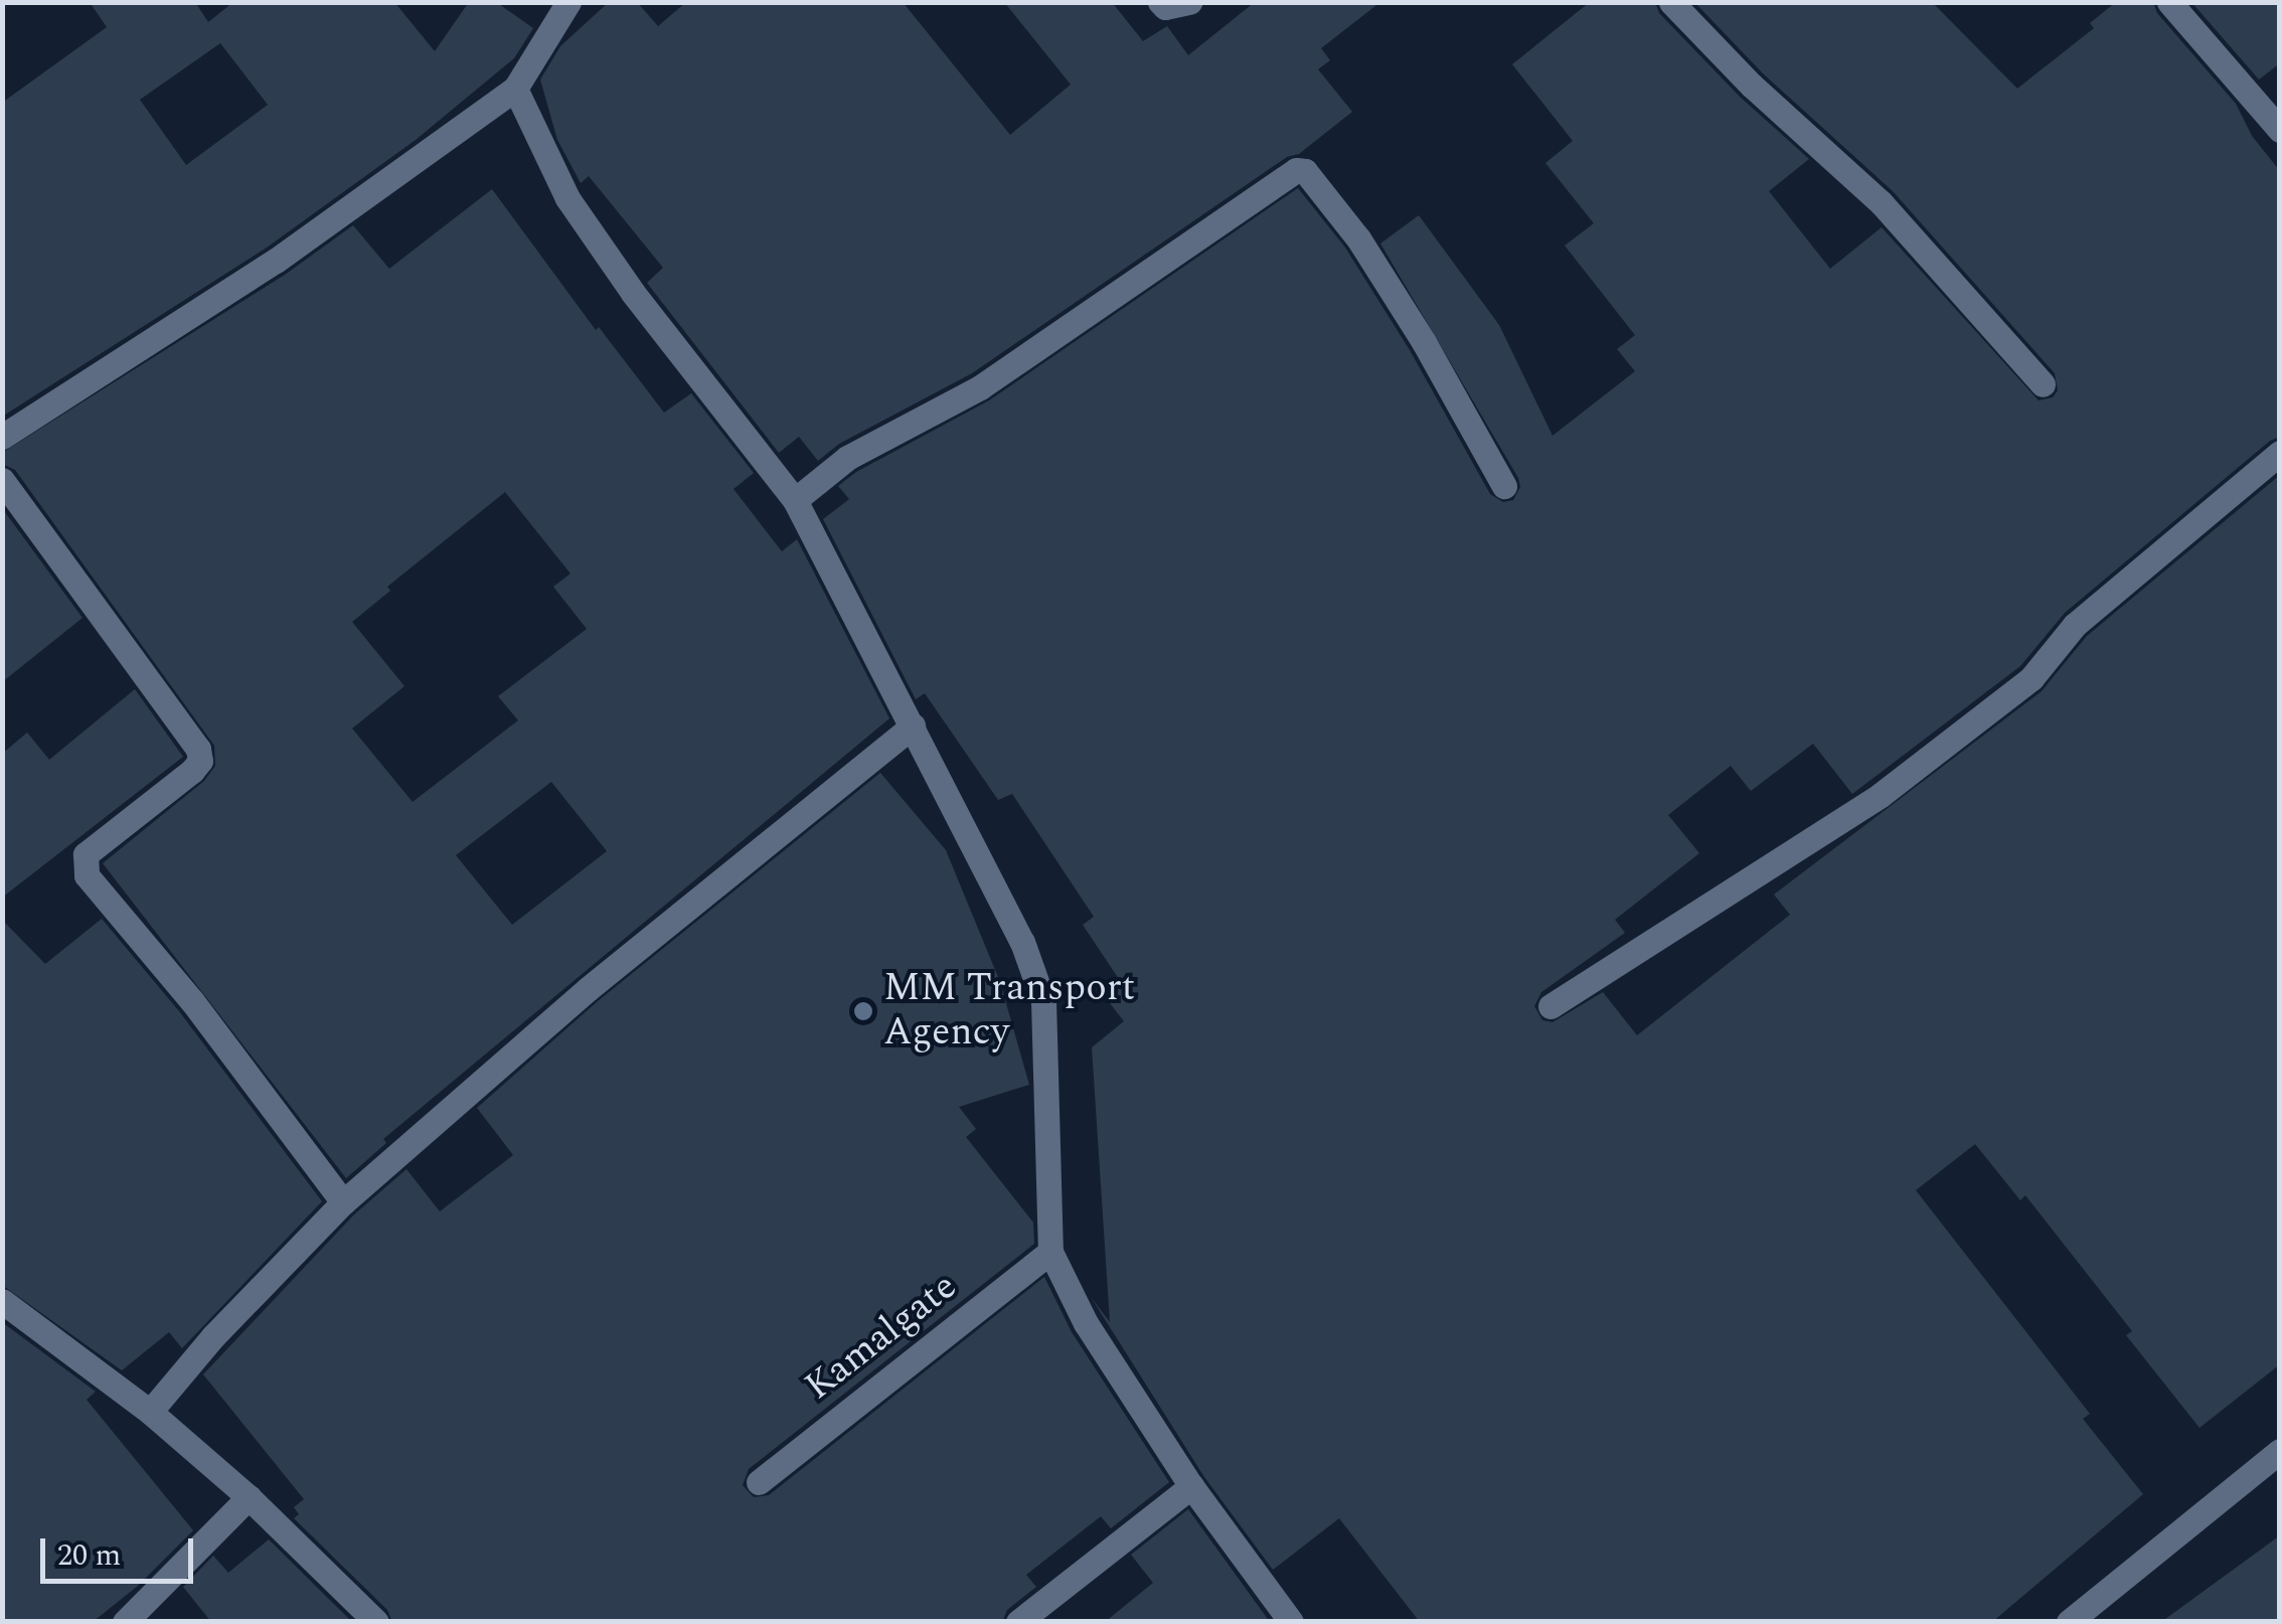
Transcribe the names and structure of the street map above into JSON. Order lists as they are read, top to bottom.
{
  "streets": {
    "street": ["Kamalgate"]
  },
  "places": ["MM Transport Agency"],
  "scale_bar": "20 m"
}
